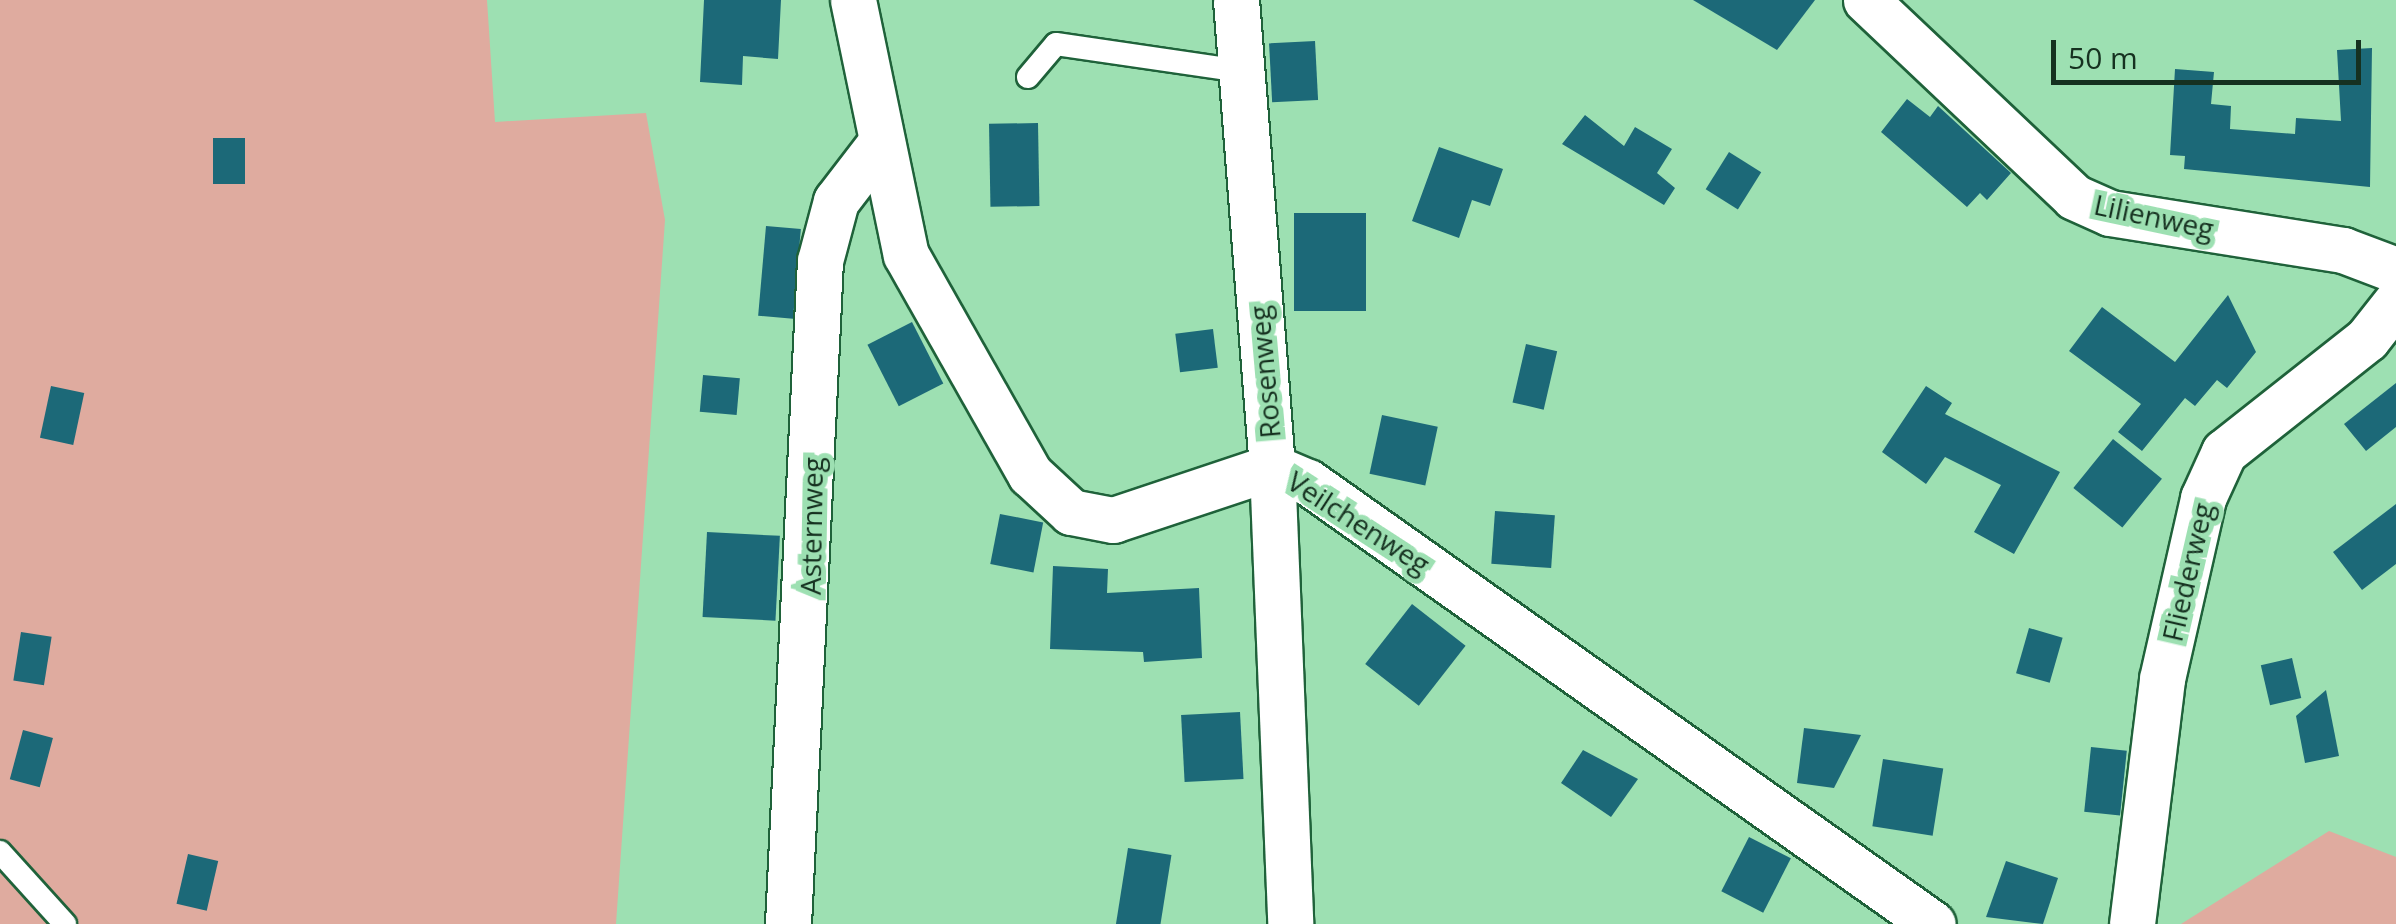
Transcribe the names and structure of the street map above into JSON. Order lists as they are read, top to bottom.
{
  "streets": {
    "street": [
      "Lilienweg",
      "Rosenweg",
      "Veilchenweg",
      "Asternweg",
      "Fliederweg"
    ]
  },
  "crossings": [
    ["Rosenweg", "Veilchenweg"],
    ["Veilchenweg", "Asternweg"]
  ],
  "scale_bar": "50 m"
}
